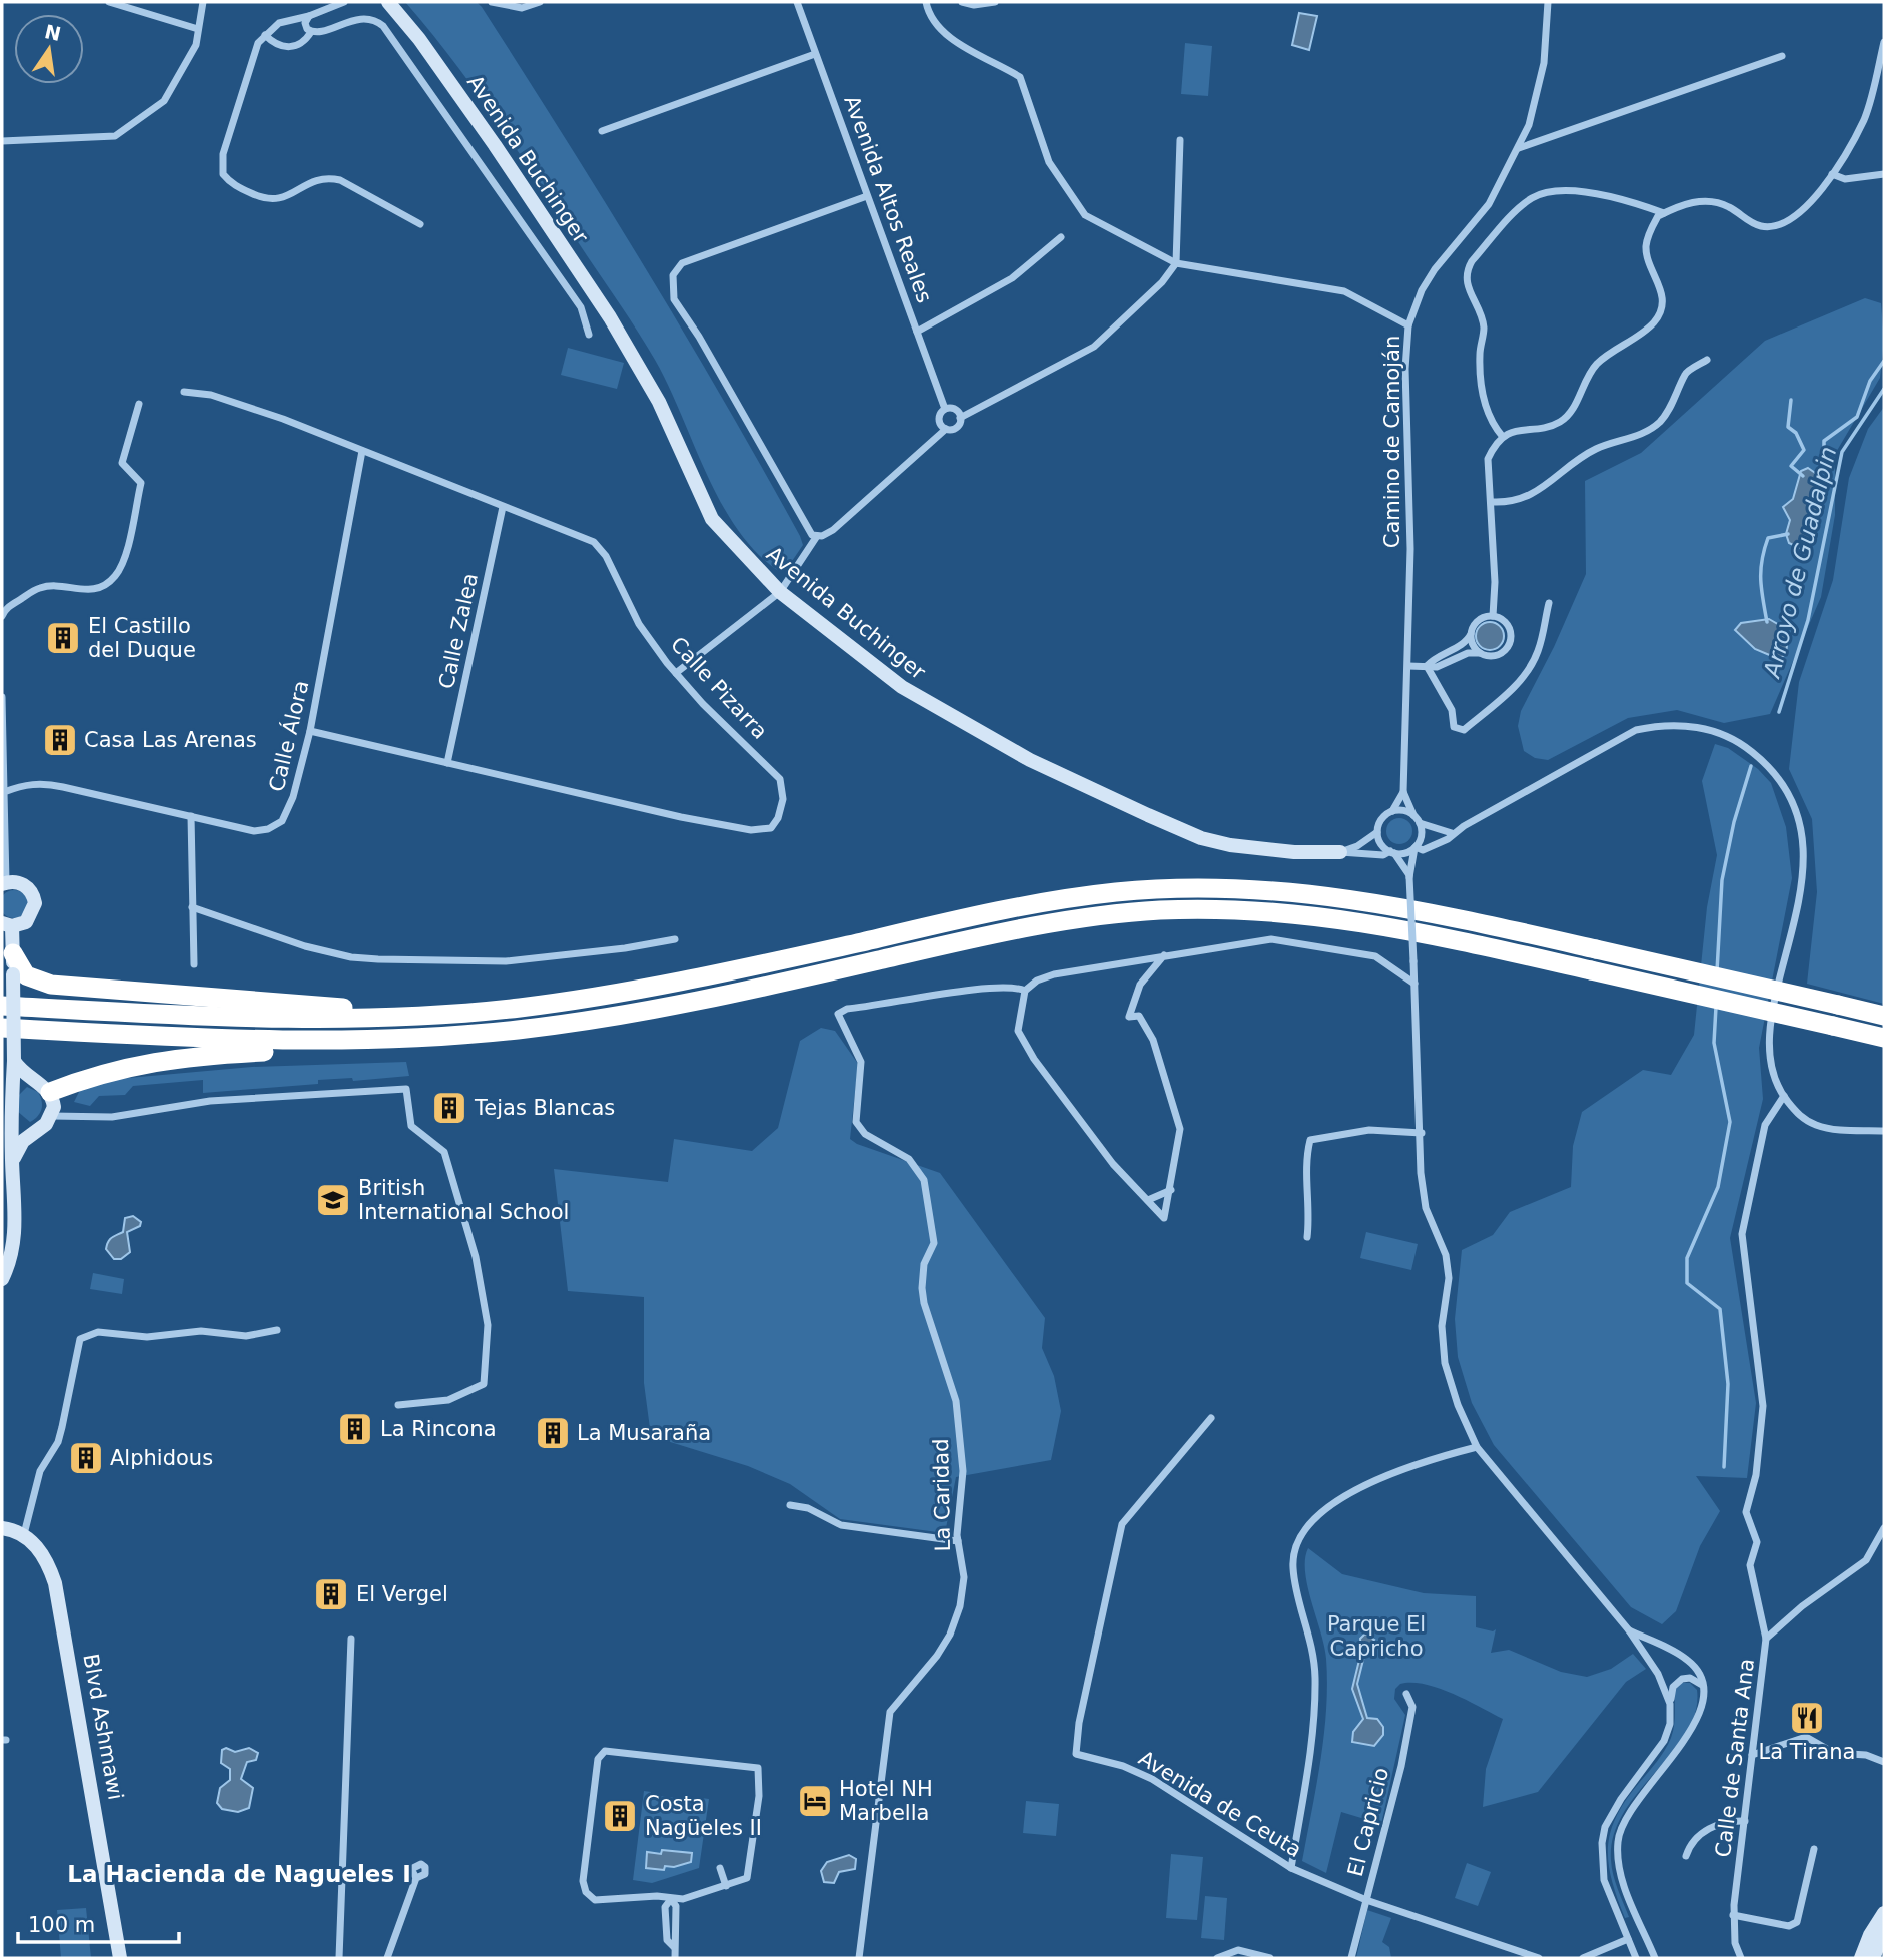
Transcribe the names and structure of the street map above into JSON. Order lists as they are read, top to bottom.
{
  "streets": {
    "street": [
      "Avenida Buchinger",
      "Avenida Altos Reales",
      "Camino de Camoján",
      "Calle Zalea",
      "Calle Pizarra",
      "Calle Álora",
      "La Caridad",
      "Blvd Ashmawi",
      "Calle de Santa Ana",
      "Avenida de Ceuta",
      "El Capricio"
    ]
  },
  "crossings": [
    ["Avenida Buchinger", "Camino de Camoján"],
    ["Calle Zalea", "Calle Pizarra"],
    ["Calle Pizarra", "Calle Álora"],
    ["Avenida de Ceuta", "El Capricio"]
  ],
  "districts": ["La Hacienda de Nagueles I"],
  "water": ["Arroyo de Guadalpin"],
  "parks": ["Parque El Capricho"],
  "places": {
    "building": [
      "El Castillo del Duque",
      "Casa Las Arenas",
      "Tejas Blancas",
      "La Rincona",
      "La Musaraña",
      "Alphidous",
      "El Vergel",
      "Costa Nagüeles II"
    ],
    "school or university": ["British International School"],
    "restaurant": ["La Tirana"],
    "hotel": ["Hotel NH Marbella"]
  },
  "scale_bar": "100 m",
  "north": "top"
}
